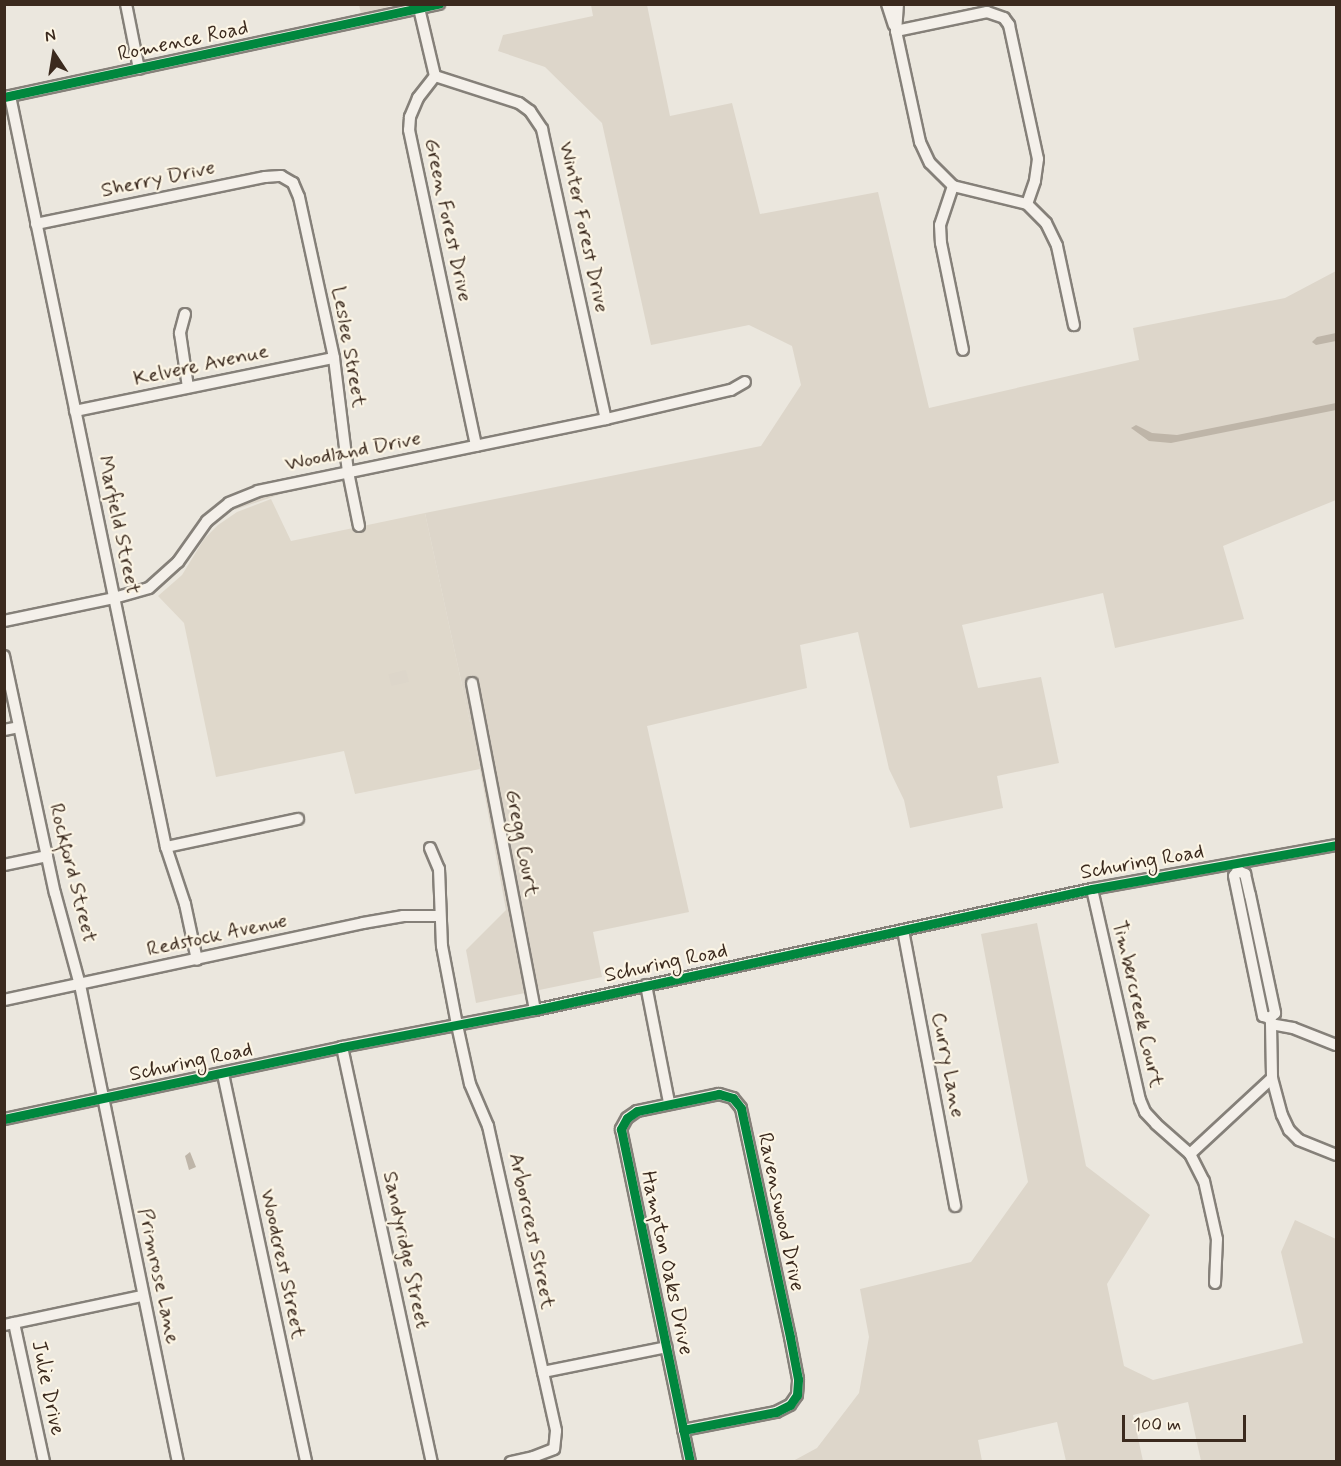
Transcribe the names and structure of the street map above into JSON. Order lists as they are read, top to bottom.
{
  "streets": {
    "street": [
      "Romence Road",
      "Sherry Drive",
      "Green Forest Drive",
      "Winter Forest Drive",
      "Leslee Street",
      "Kelvere Avenue",
      "Woodland Drive",
      "Marfield Street",
      "Gregg Court",
      "Schuring Road",
      "Rockford Street",
      "Redstock Avenue",
      "Timbercreek Court",
      "Curry Lane",
      "Ravenswood Drive",
      "Arborcrest Street",
      "Sandyridge Street",
      "Hampton Oaks Drive",
      "Woodcrest Street",
      "Primrose Lane",
      "Julie Drive"
    ]
  },
  "crossings": [
    ["Romence Road", "Marfield Street"],
    ["Sherry Drive", "Leslee Street"],
    ["Sherry Drive", "Marfield Street"],
    ["Green Forest Drive", "Winter Forest Drive"],
    ["Green Forest Drive", "Woodland Drive"],
    ["Winter Forest Drive", "Woodland Drive"],
    ["Leslee Street", "Kelvere Avenue"],
    ["Leslee Street", "Woodland Drive"],
    ["Kelvere Avenue", "Marfield Street"],
    ["Woodland Drive", "Marfield Street"],
    ["Marfield Street", "Redstock Avenue"],
    ["Gregg Court", "Schuring Road"],
    ["Schuring Road", "Rockford Street"],
    ["Schuring Road", "Timbercreek Court"],
    ["Schuring Road", "Curry Lane"],
    ["Schuring Road", "Arborcrest Street"],
    ["Schuring Road", "Sandyridge Street"],
    ["Schuring Road", "Woodcrest Street"],
    ["Schuring Road", "Primrose Lane"],
    ["Rockford Street", "Redstock Avenue"],
    ["Rockford Street", "Primrose Lane"],
    ["Redstock Avenue", "Arborcrest Street"],
    ["Ravenswood Drive", "Hampton Oaks Drive"]
  ],
  "scale_bar": "100 m",
  "north": "top"
}
